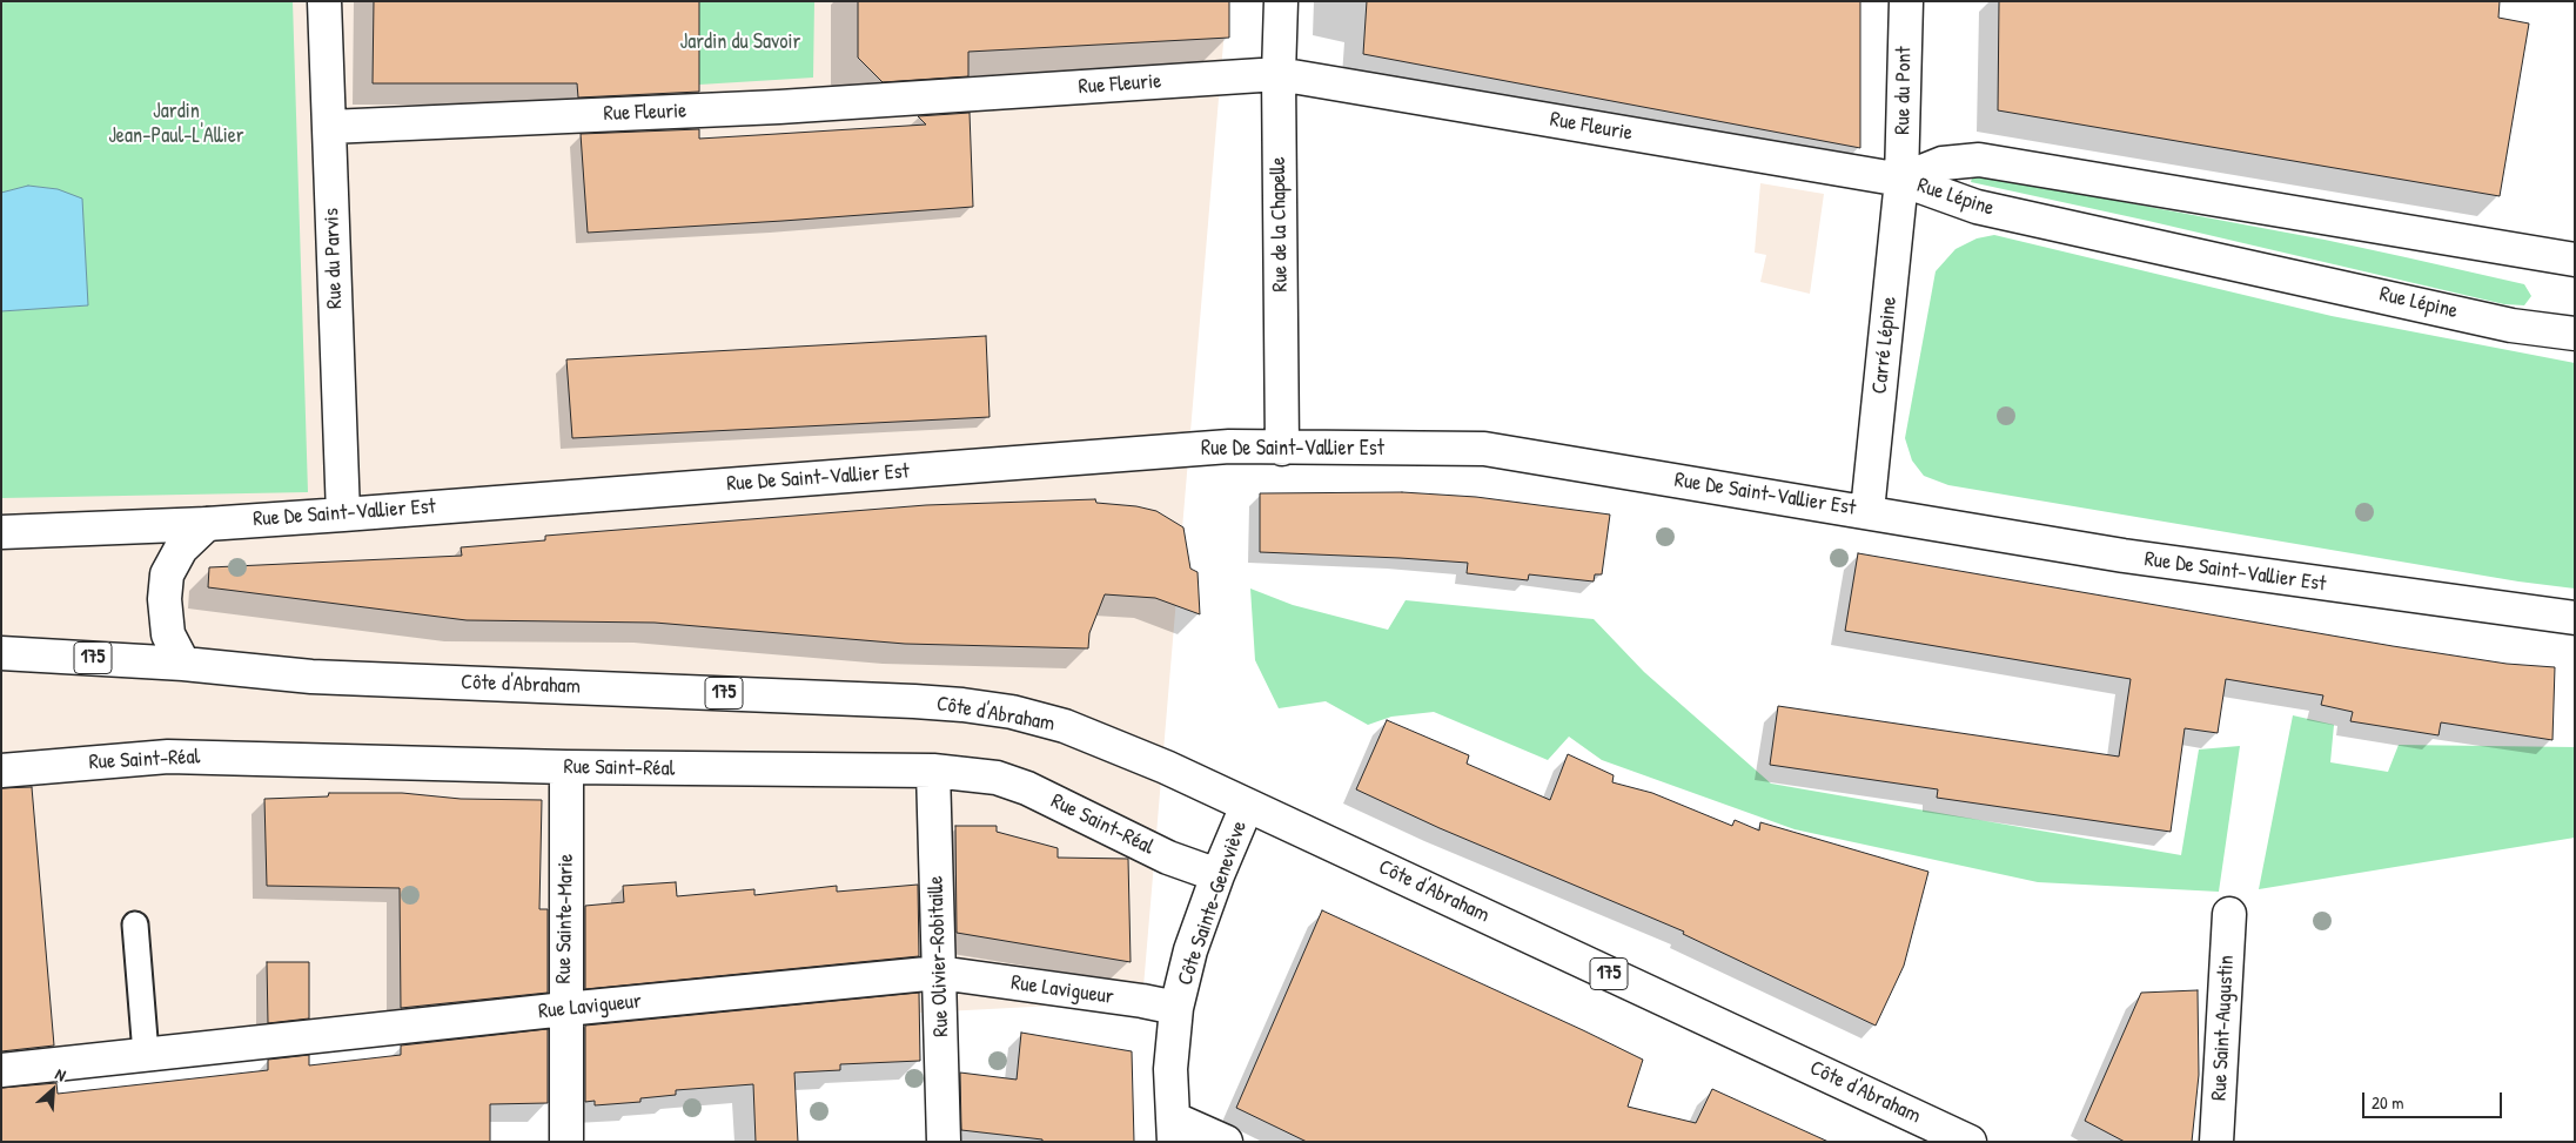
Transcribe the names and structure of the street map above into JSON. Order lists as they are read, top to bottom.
{
  "streets": {
    "street": [
      "Rue Fleurie",
      "Rue du Pont",
      "Rue Lépine",
      "Rue de la Chapelle",
      "Rue du Parvis",
      "Carré Lépine",
      "Rue De Saint-Vallier Est",
      "175",
      "Côte d'Abraham",
      "Rue Saint-Réal",
      "Côte Sainte-Geneviève",
      "Rue Sainte-Marie",
      "Rue Olivier-Robitaille",
      "Rue Lavigueur",
      "Rue Saint-Augustin"
    ]
  },
  "crossings": [
    ["Rue Fleurie", "Rue du Pont"],
    ["Rue Fleurie", "Rue Lépine"],
    ["Rue Fleurie", "Rue de la Chapelle"],
    ["Rue Fleurie", "Rue du Parvis"],
    ["Rue Fleurie", "Carré Lépine"],
    ["Rue du Pont", "Rue Lépine"],
    ["Rue du Pont", "Carré Lépine"],
    ["Rue Lépine", "Carré Lépine"],
    ["Rue de la Chapelle", "Rue De Saint-Vallier Est"],
    ["Rue du Parvis", "Rue De Saint-Vallier Est"],
    ["Carré Lépine", "Rue De Saint-Vallier Est"],
    ["Côte d'Abraham", "Côte Sainte-Geneviève"],
    ["Rue Saint-Réal", "Côte Sainte-Geneviève"],
    ["Rue Saint-Réal", "Rue Sainte-Marie"],
    ["Rue Saint-Réal", "Rue Olivier-Robitaille"],
    ["Côte Sainte-Geneviève", "Rue Lavigueur"],
    ["Rue Sainte-Marie", "Rue Lavigueur"],
    ["Rue Olivier-Robitaille", "Rue Lavigueur"]
  ],
  "parks": ["Jardin du Savoir", "Jardin Jean-Paul-L'Allier"],
  "scale_bar": "20 m",
  "north": "top right"
}
